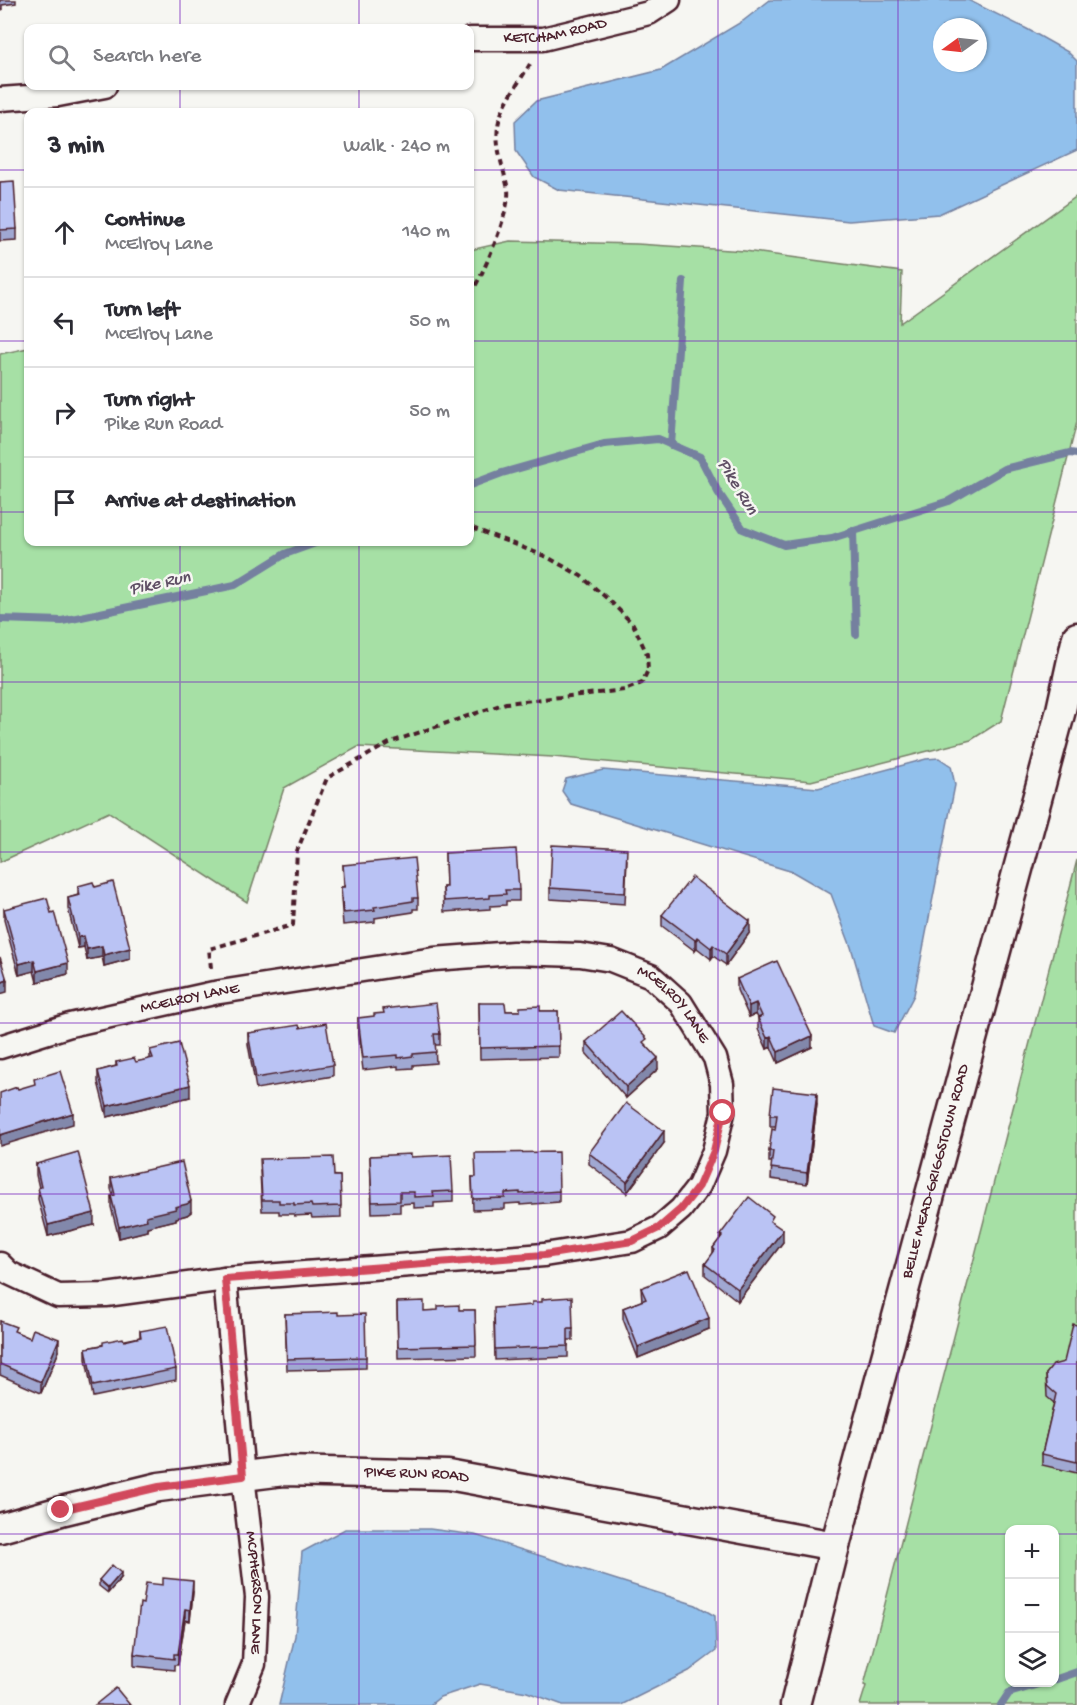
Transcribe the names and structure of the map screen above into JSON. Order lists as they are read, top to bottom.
{
  "streets": {
    "street": [
      "KETCHAM ROAD",
      "MCELROY LANE",
      "BELLE MEAD-GRIGGSTOWN ROAD",
      "PIKE RUN ROAD",
      "MCPHERSON LANE"
    ]
  },
  "crossings": [
    ["BELLE MEAD-GRIGGSTOWN ROAD", "PIKE RUN ROAD"],
    ["PIKE RUN ROAD", "MCPHERSON LANE"]
  ],
  "water": ["Pike Run"],
  "north": "left",
  "page": {
    "search": "Search here",
    "heading": ["3 min", "Walk · 240 m"],
    "list": [
      ["Continue", "McElroy Lane", "140 m"],
      ["Turn left", "McElroy Lane", "50 m"],
      ["Turn right", "Pike Run Road", "50 m"],
      "Arrive at destination"
    ],
    "map_buttons": ["+", "−"]
  }
}
